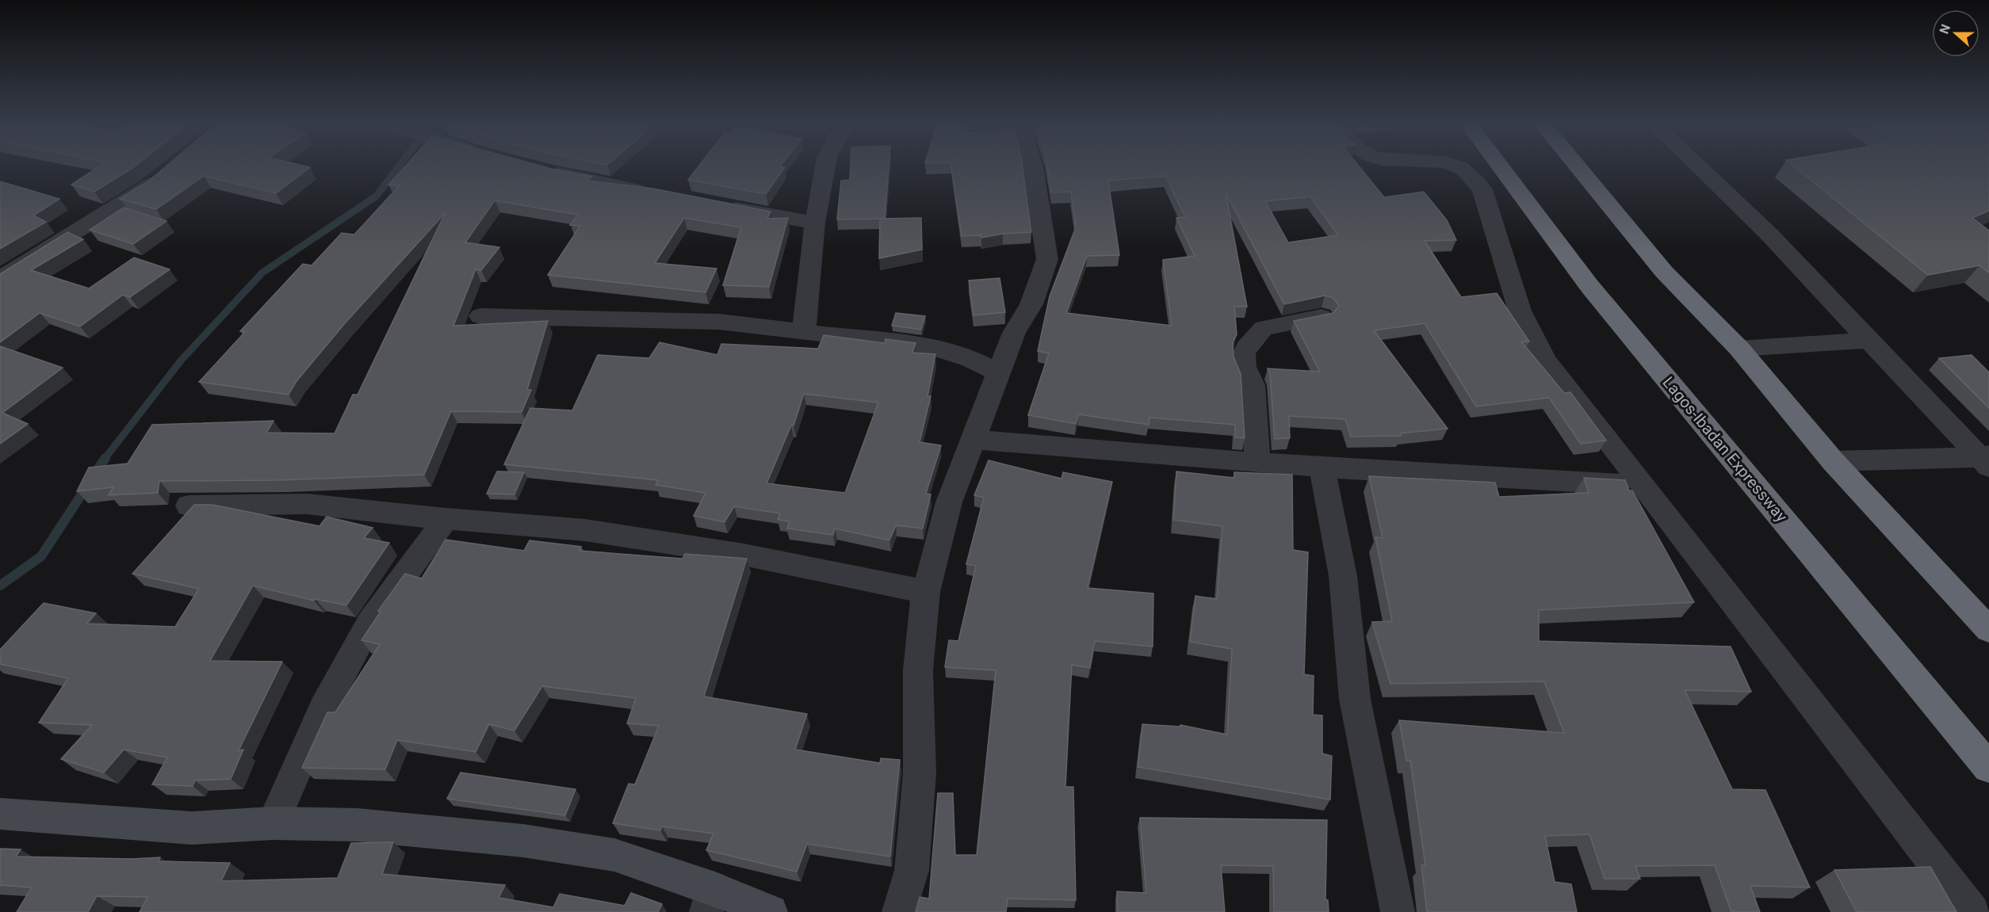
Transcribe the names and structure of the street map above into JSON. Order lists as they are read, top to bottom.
{
  "streets": {
    "highway": ["Lagos-Ibadan Expressway"]
  },
  "north": "left"
}
